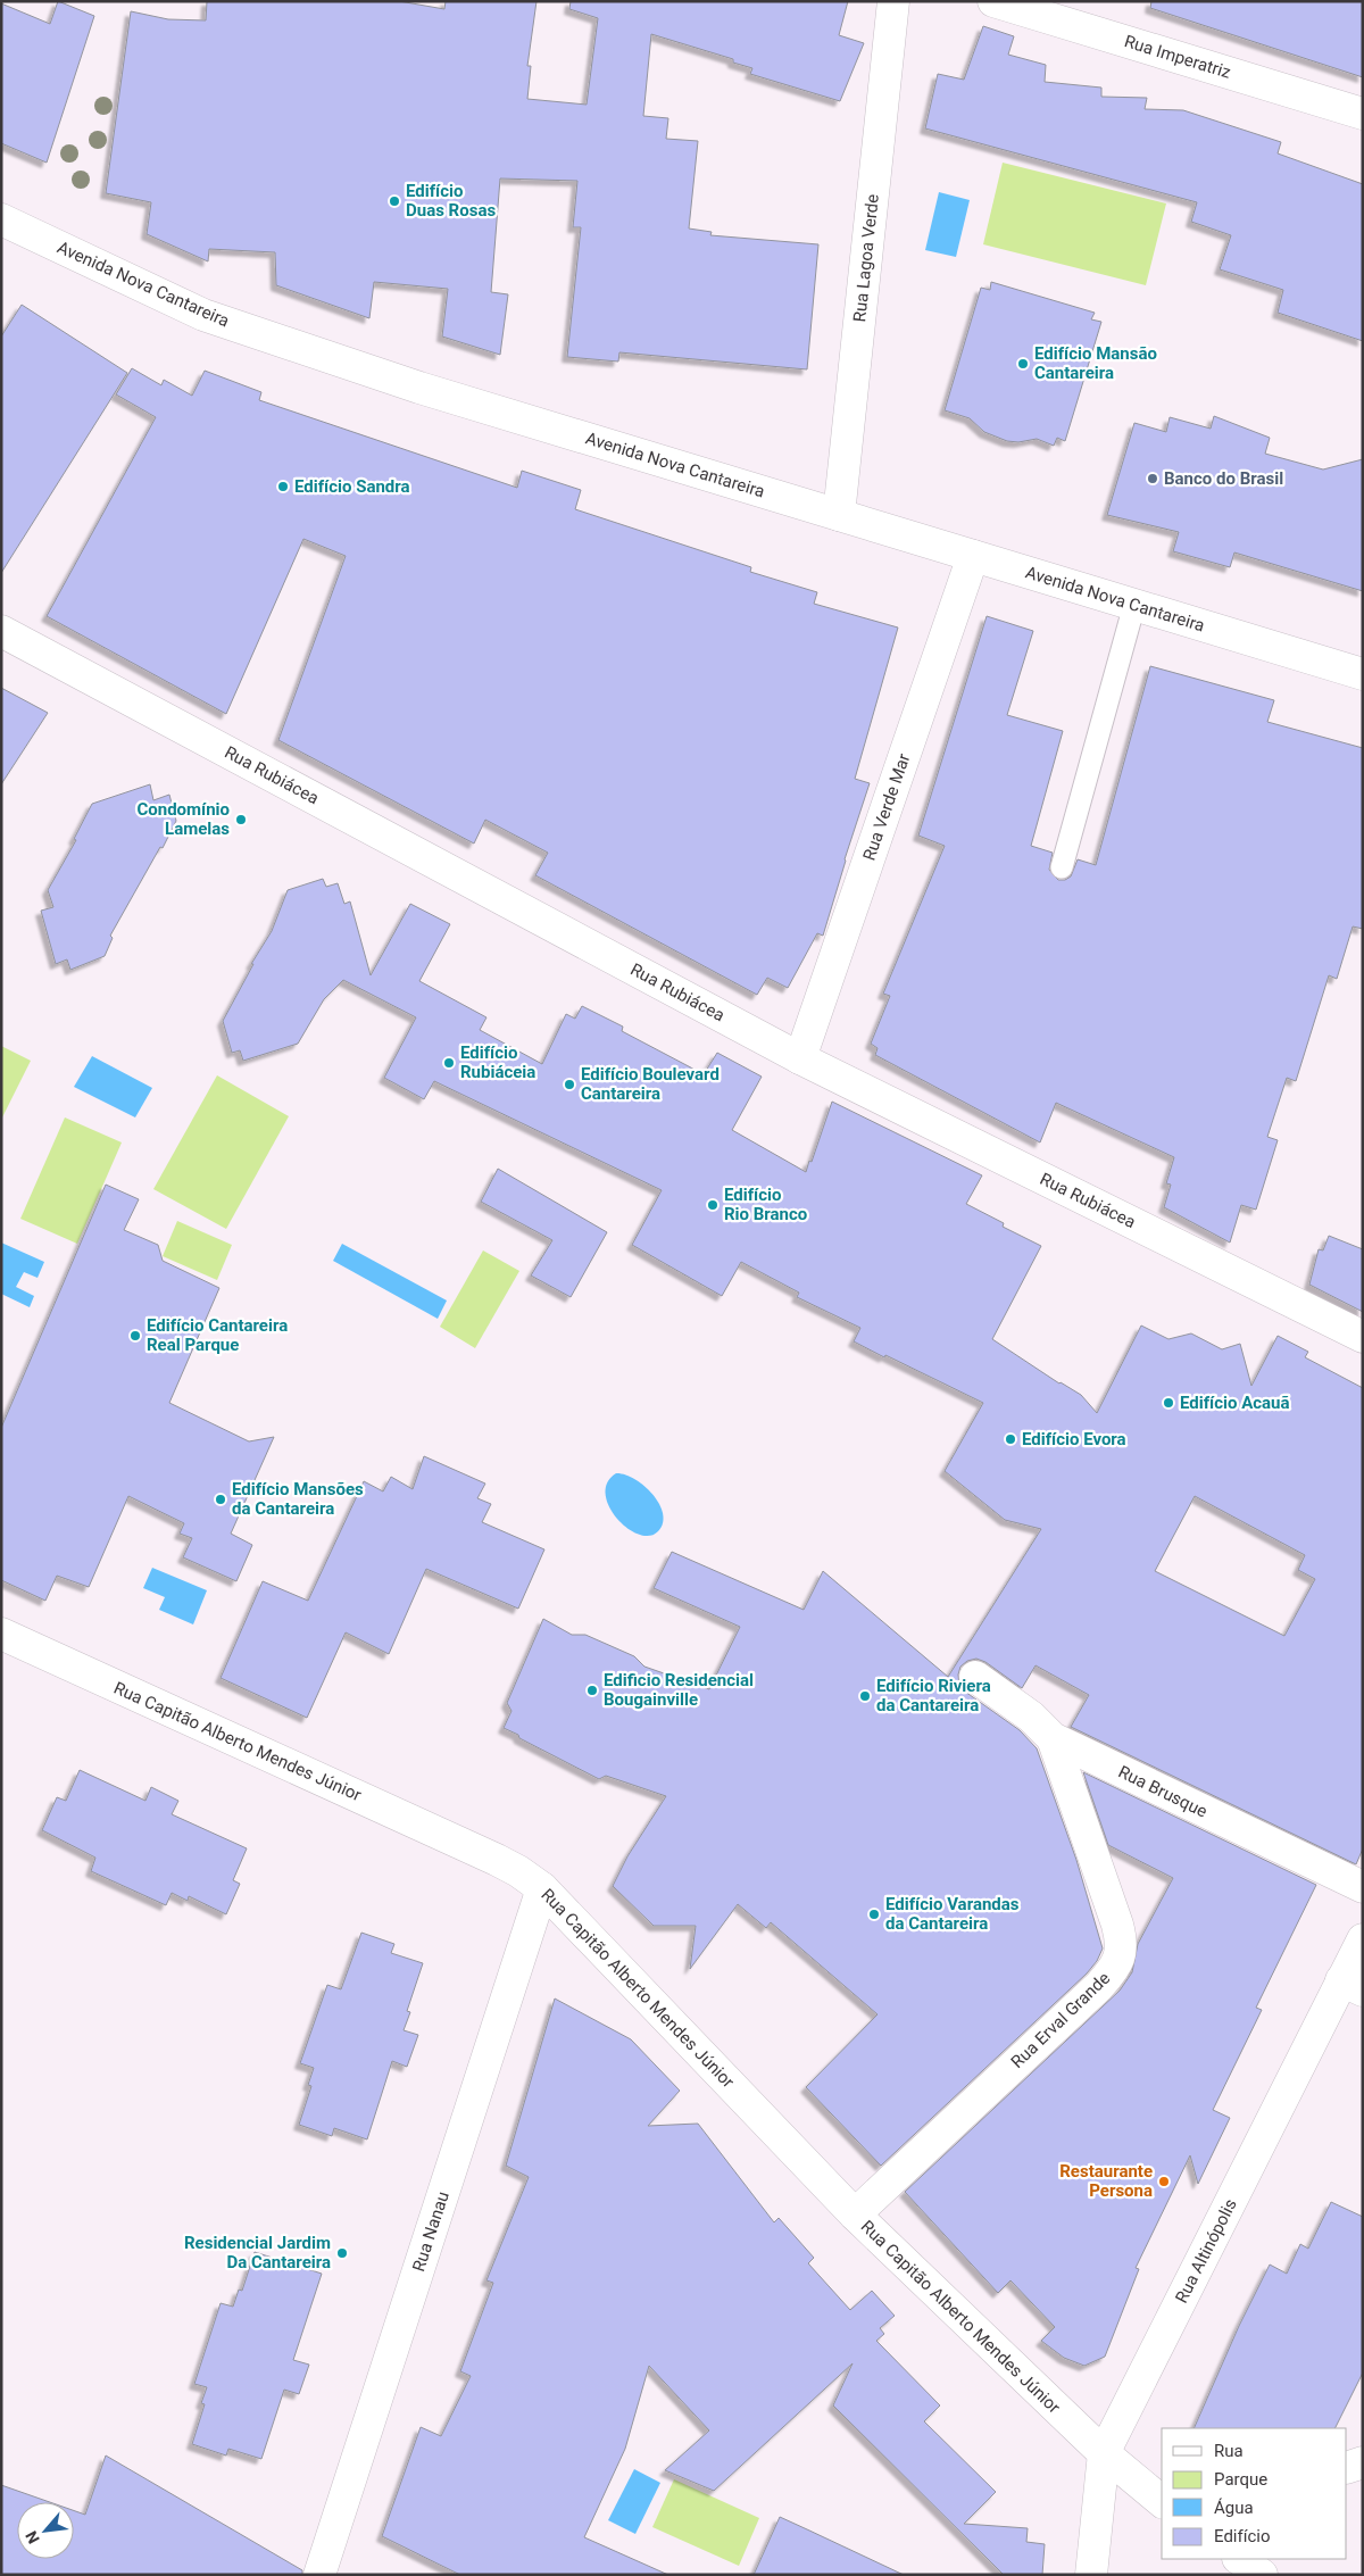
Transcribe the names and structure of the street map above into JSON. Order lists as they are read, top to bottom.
{
  "streets": {
    "street": [
      "Rua Imperatriz",
      "Rua Lagoa Verde",
      "Avenida Nova Cantareira",
      "Rua Rubiácea",
      "Rua Verde Mar",
      "Rua Capitão Alberto Mendes Júnior",
      "Rua Brusque",
      "Rua Erval Grande",
      "Rua Nanau",
      "Rua Altinópolis"
    ]
  },
  "crossings": [
    ["Rua Lagoa Verde", "Avenida Nova Cantareira"],
    ["Avenida Nova Cantareira", "Rua Verde Mar"],
    ["Rua Rubiácea", "Rua Verde Mar"],
    ["Rua Capitão Alberto Mendes Júnior", "Rua Erval Grande"],
    ["Rua Capitão Alberto Mendes Júnior", "Rua Nanau"],
    ["Rua Capitão Alberto Mendes Júnior", "Rua Altinópolis"],
    ["Rua Brusque", "Rua Erval Grande"]
  ],
  "places": [
    "Edifício Duas Rosas",
    "Edifício Mansão Cantareira",
    "Banco do Brasil",
    "Edifício Sandra",
    "Condomínio Lamelas",
    "Edifício Rubiáceia",
    "Edifício Boulevard Cantareira",
    "Edifício Rio Branco",
    "Edifício Cantareira Real Parque",
    "Edifício Acauã",
    "Edifício Evora",
    "Edifício Mansões da Cantareira",
    "Edificio Residencial Bougainville",
    "Edifício Riviera da Cantareira",
    "Edifício Varandas da Cantareira",
    "Restaurante Persona",
    "Residencial Jardim Da Cantareira"
  ],
  "legend": [
    "Rua",
    "Parque",
    "Água",
    "Edifício"
  ],
  "north": "bottom left"
}
